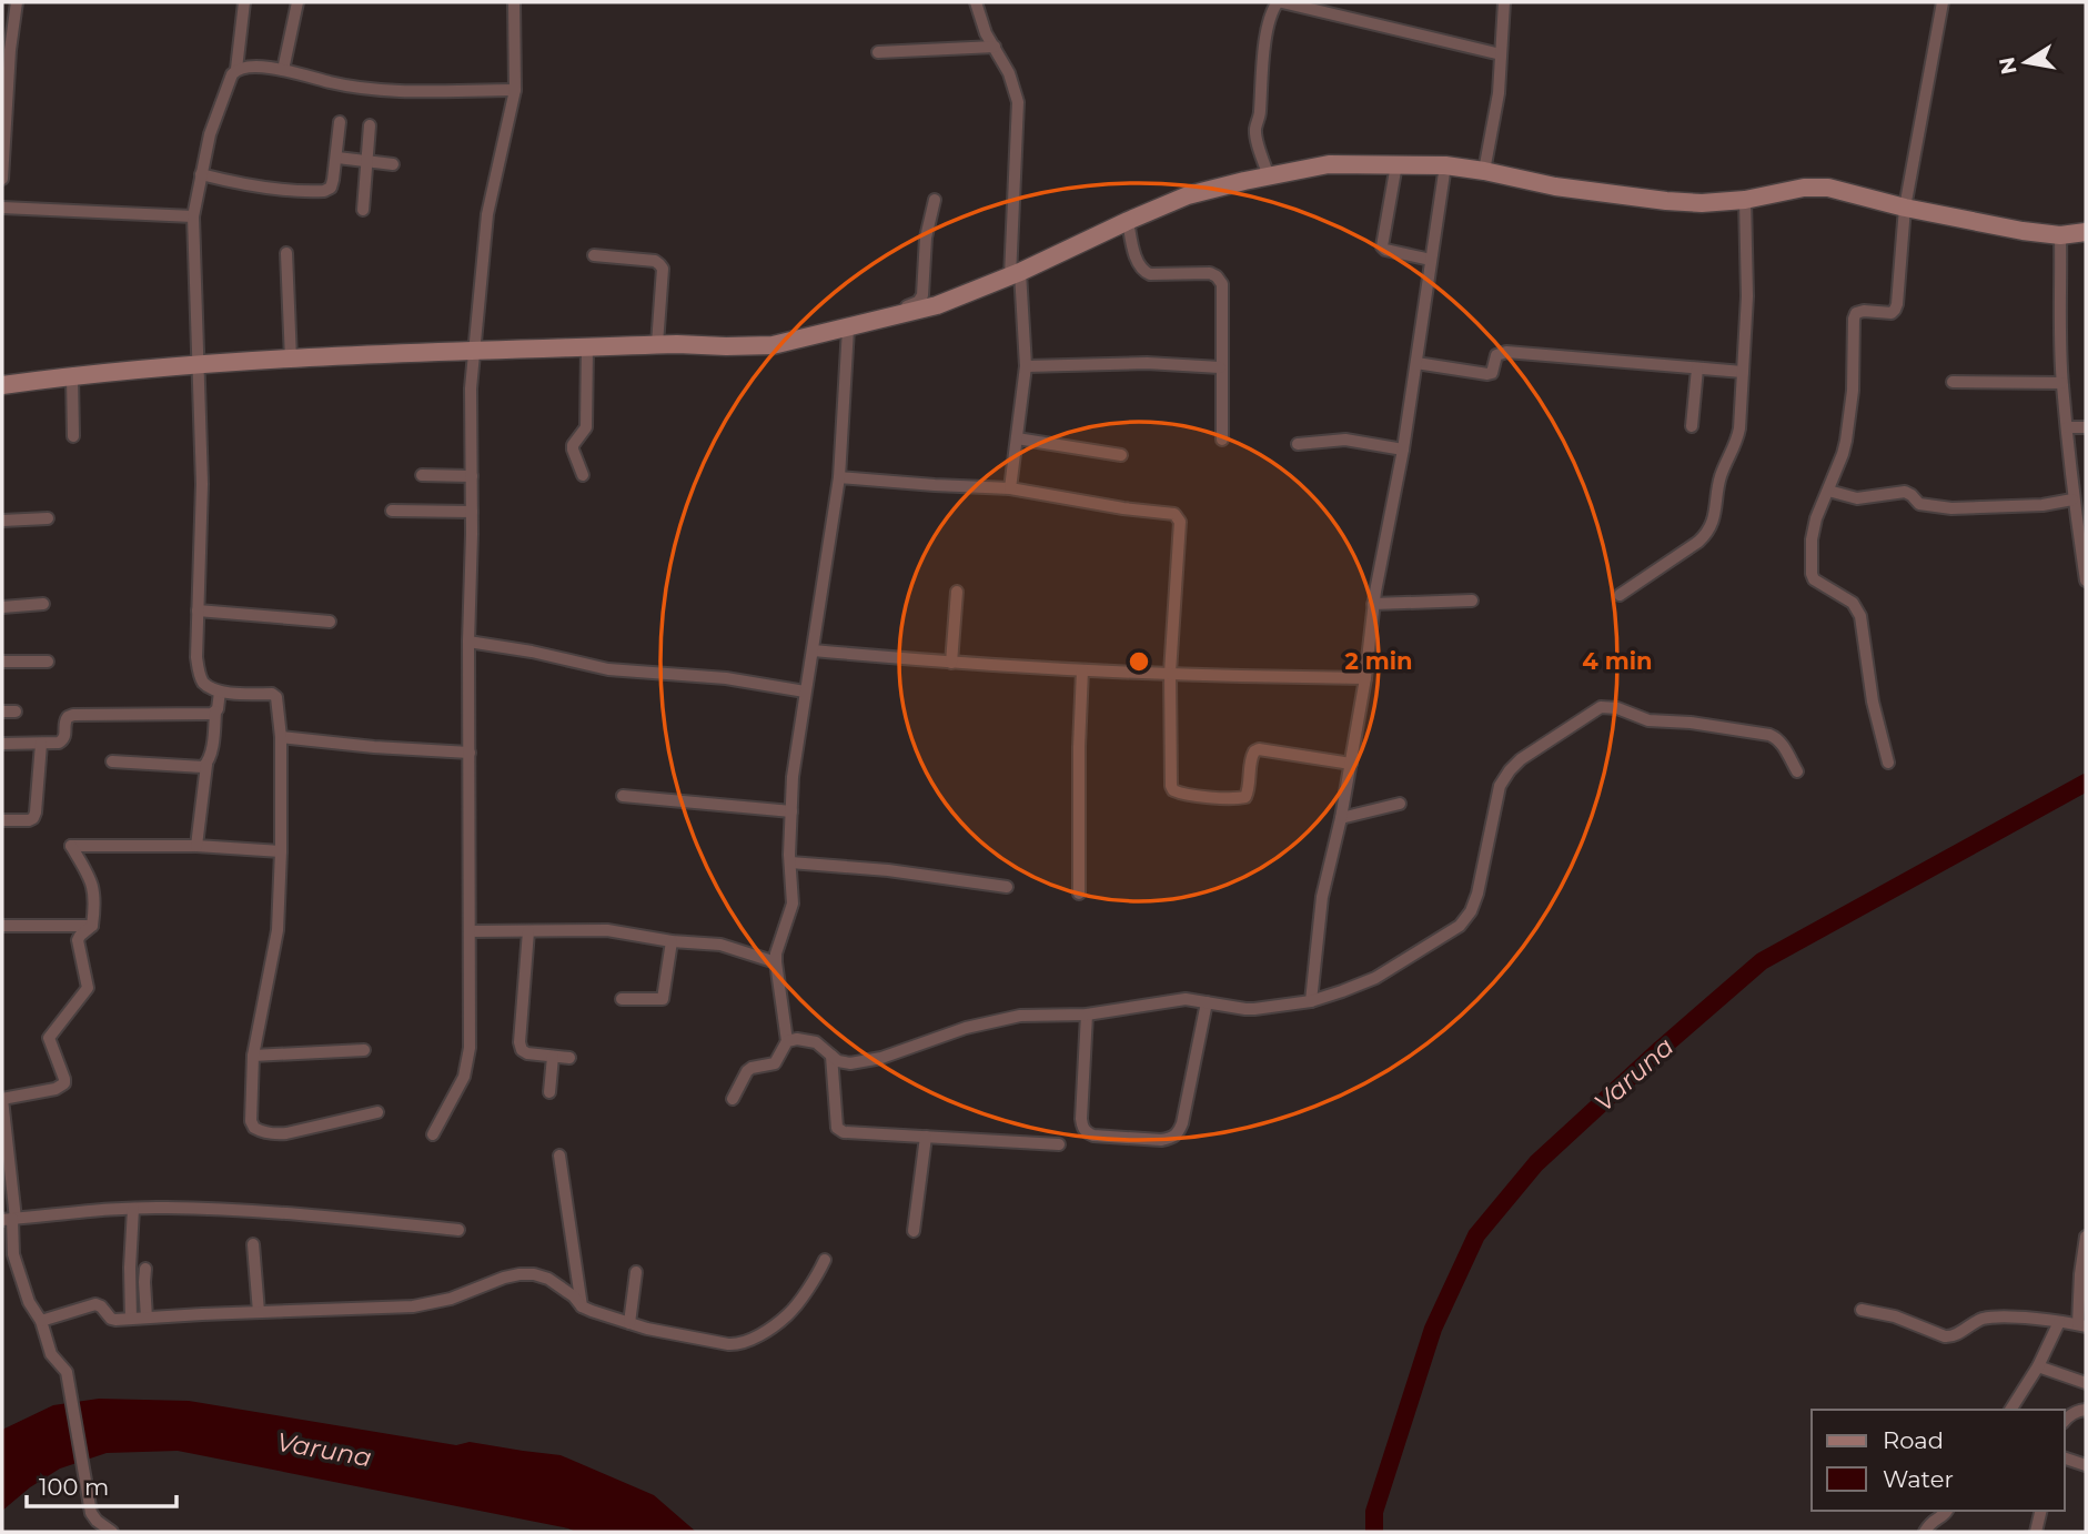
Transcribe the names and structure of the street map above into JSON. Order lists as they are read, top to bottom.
{
  "water": ["Varuna"],
  "legend": ["Road", "Water"],
  "scale_bar": "100 m",
  "north": "left",
  "rings": ["2 min", "4 min"]
}
